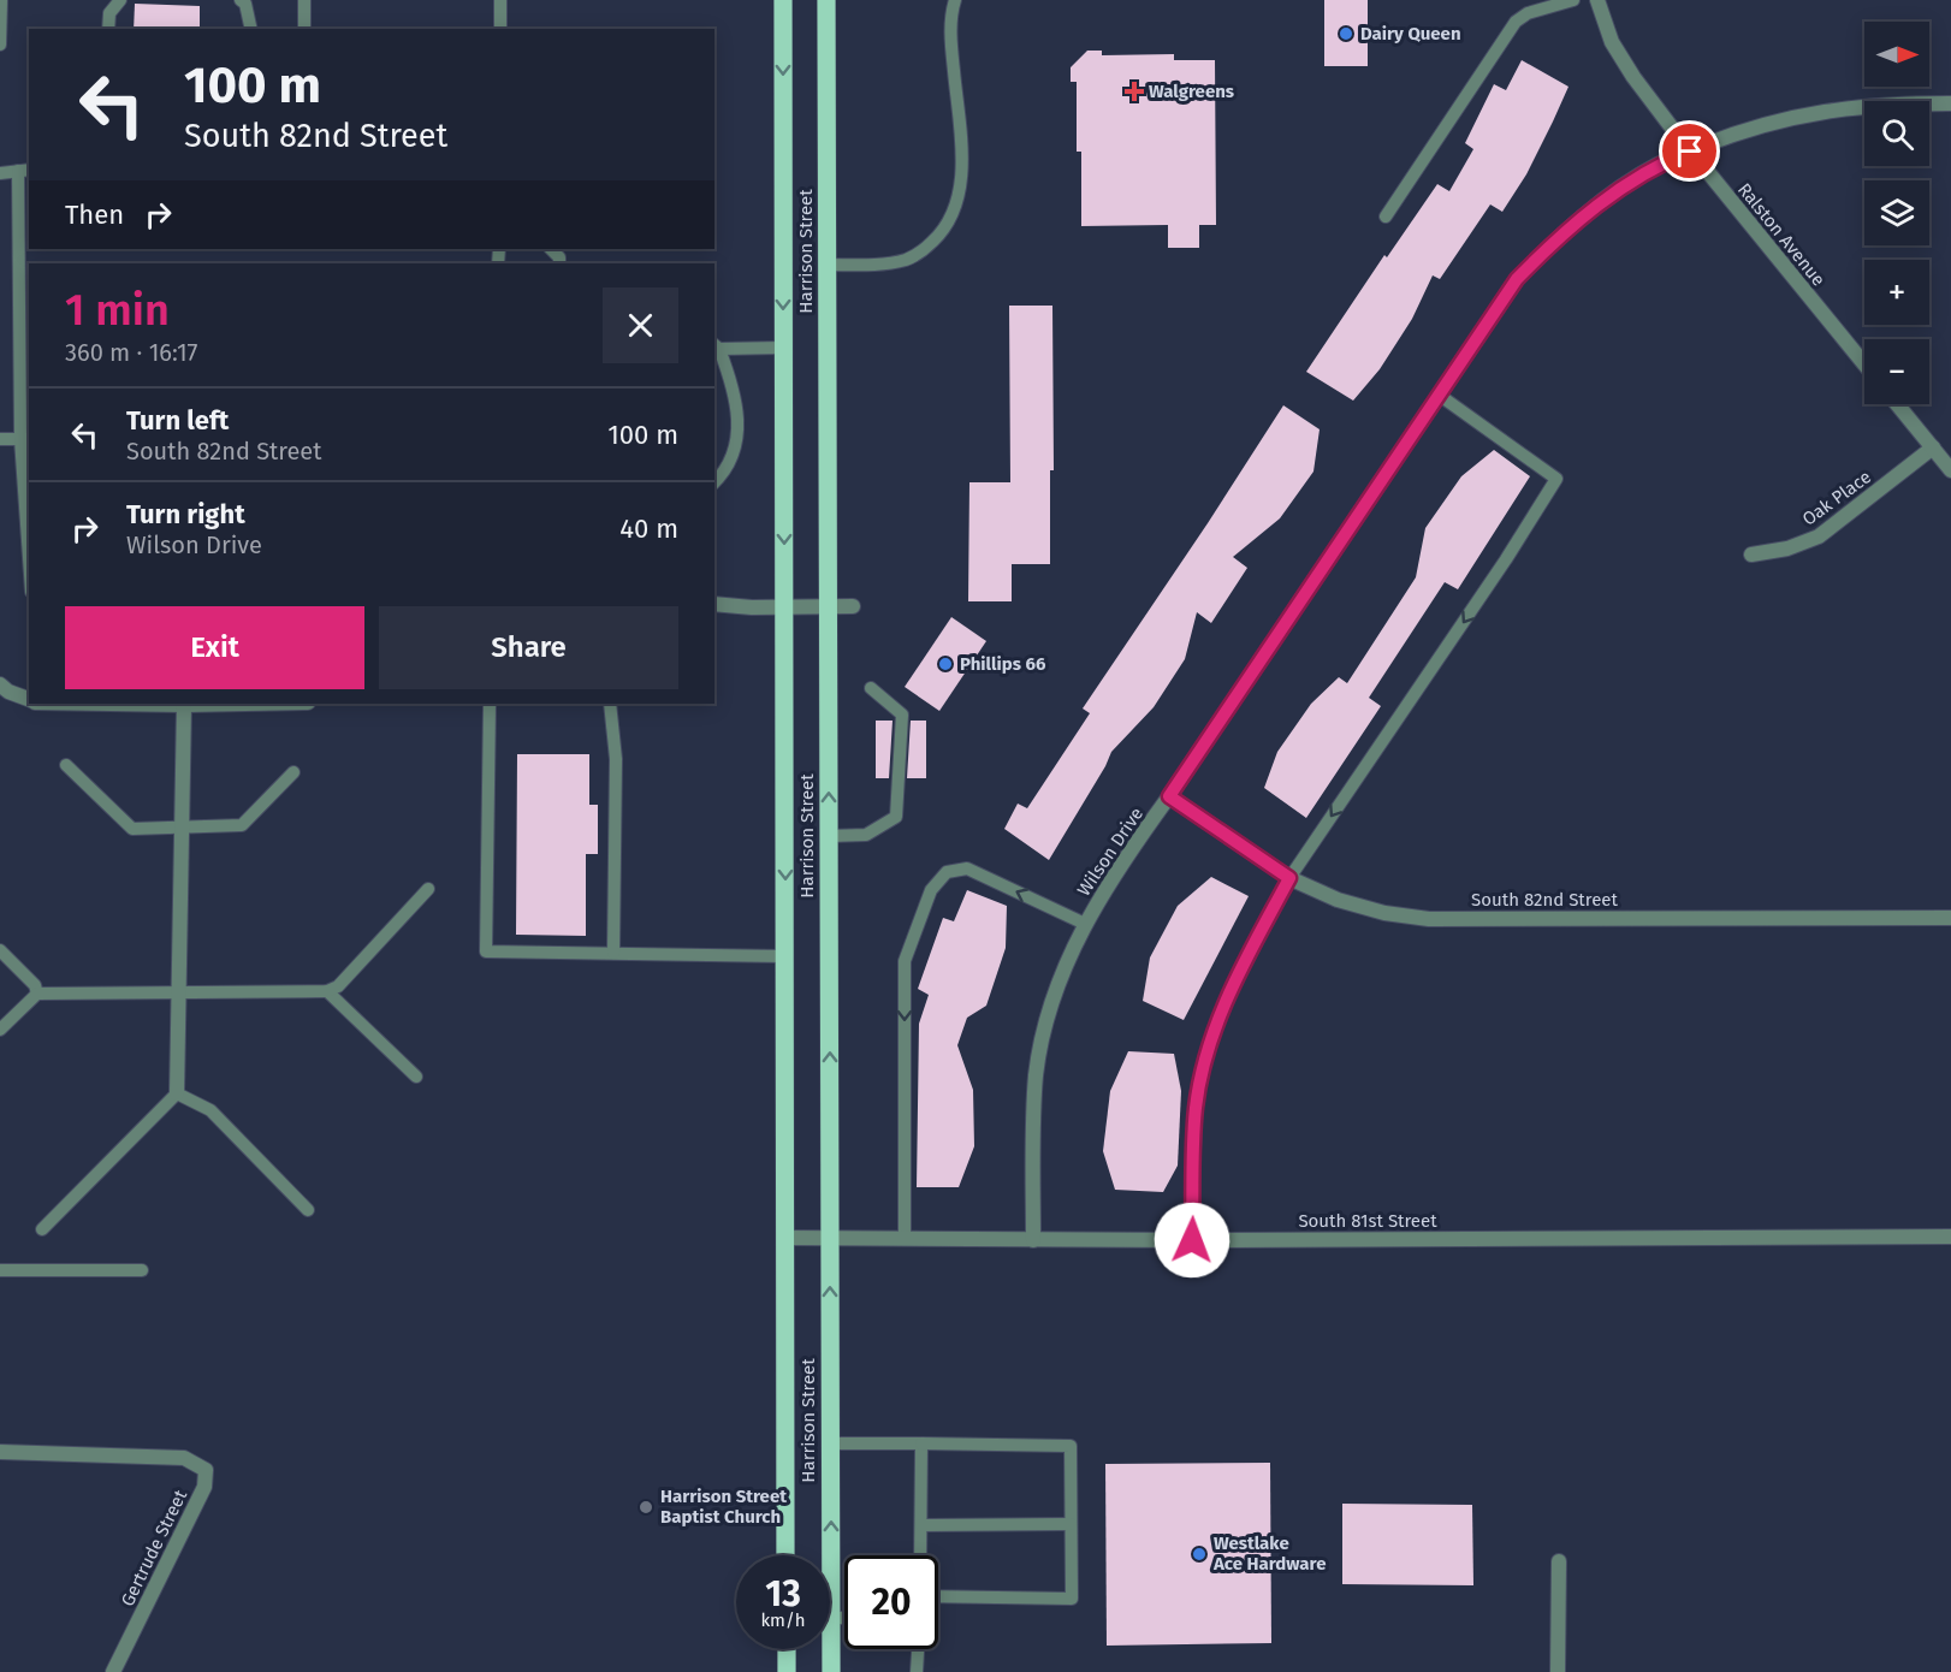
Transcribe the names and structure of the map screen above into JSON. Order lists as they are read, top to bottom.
{
  "streets": {
    "main road": ["Harrison Street"],
    "street": [
      "Ralston Avenue",
      "Oak Place",
      "Wilson Drive",
      "South 82nd Street",
      "South 81st Street",
      "Gertrude Street"
    ]
  },
  "crossings": [
    ["Ralston Avenue", "Wilson Drive"],
    ["Harrison Street", "South 81st Street"],
    ["Wilson Drive", "South 82nd Street"],
    ["Wilson Drive", "South 81st Street"]
  ],
  "places": {
    "other": [
      "Dairy Queen",
      "Phillips 66",
      "Harrison Street Baptist Church",
      "Westlake Ace Hardware"
    ],
    "health": ["Walgreens"]
  },
  "north": "right",
  "page": {
    "map_buttons": ["+", "−"],
    "turn": ["100 m", "South 82nd Street"],
    "then": "Then",
    "heading": ["1 min", "360 m · 16:17"],
    "list": [
      {
        "name": "Turn left",
        "note": "South 82nd Street",
        "value": "100 m"
      },
      {
        "name": "Turn right",
        "note": "Wilson Drive",
        "value": "40 m"
      }
    ],
    "buttons": ["Exit", "Share"],
    "speed": "13 km/h",
    "limit": "20"
  }
}
